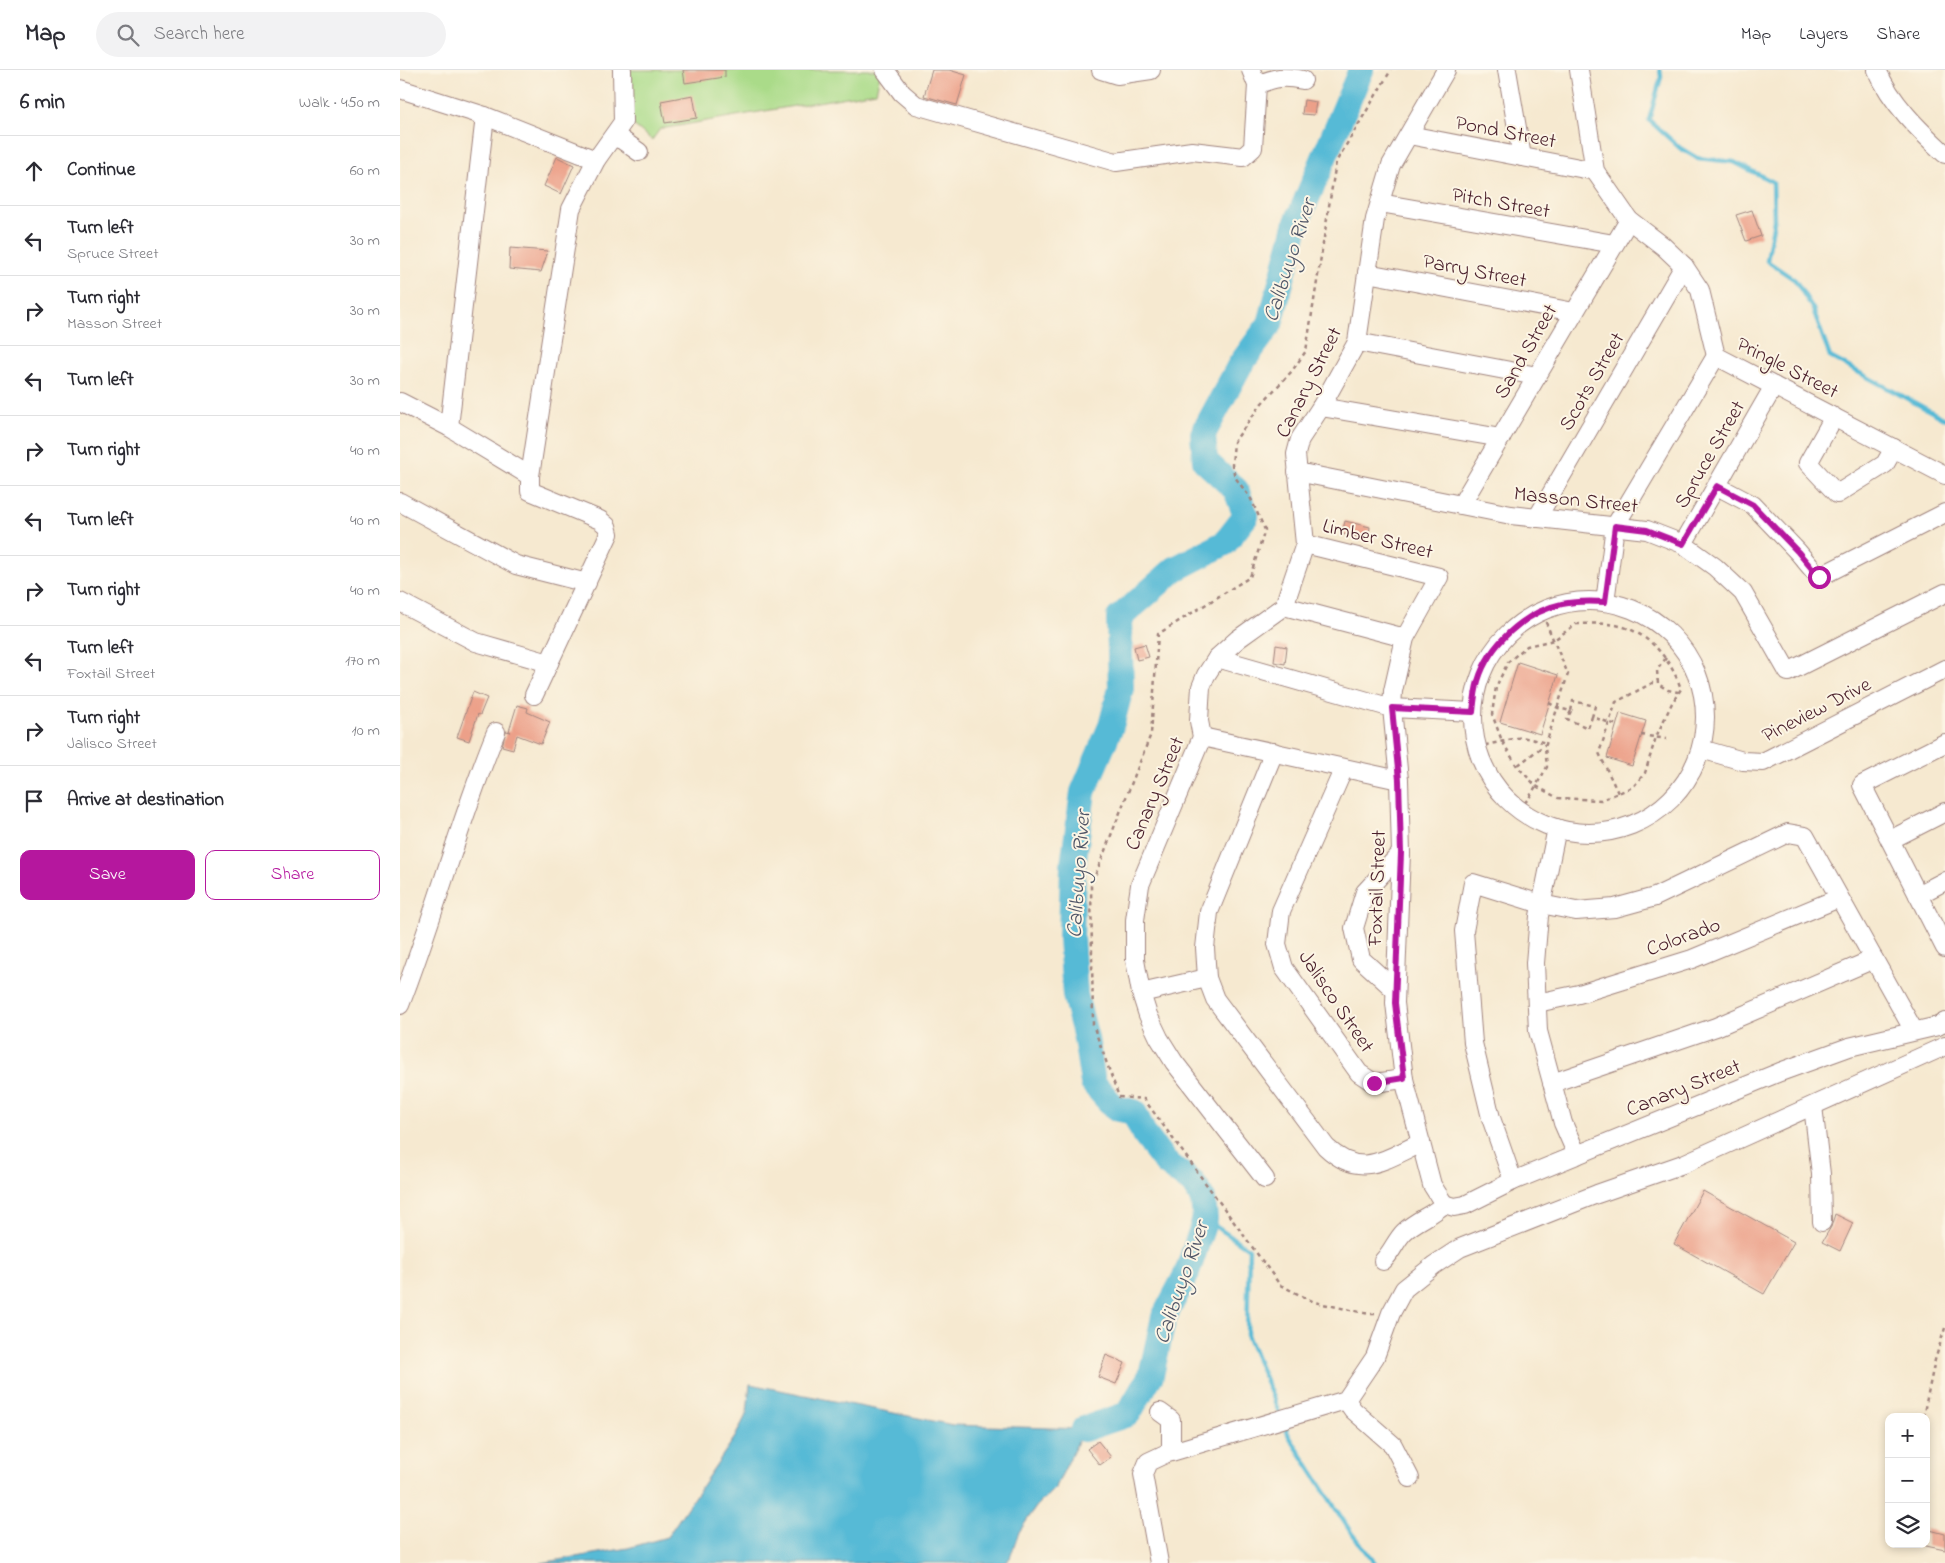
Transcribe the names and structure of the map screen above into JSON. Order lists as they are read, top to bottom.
{
  "streets": {
    "street": [
      "Pond Street",
      "Pitch Street",
      "Parry Street",
      "Sand Street",
      "Pringle Street",
      "Scots Street",
      "Canary Street",
      "Spruce Street",
      "Masson Street",
      "Limber Street",
      "Pineview Drive",
      "Foxtail Street",
      "Colorado",
      "Jalisco Street"
    ]
  },
  "crossings": [
    ["Pond Street", "Pringle Street"],
    ["Pond Street", "Canary Street"],
    ["Pitch Street", "Sand Street"],
    ["Pitch Street", "Canary Street"],
    ["Parry Street", "Sand Street"],
    ["Parry Street", "Canary Street"],
    ["Sand Street", "Pringle Street"],
    ["Sand Street", "Masson Street"],
    ["Pringle Street", "Scots Street"],
    ["Pringle Street", "Spruce Street"],
    ["Scots Street", "Masson Street"],
    ["Canary Street", "Masson Street"],
    ["Canary Street", "Limber Street"],
    ["Canary Street", "Foxtail Street"],
    ["Spruce Street", "Masson Street"],
    ["Limber Street", "Foxtail Street"],
    ["Foxtail Street", "Jalisco Street"]
  ],
  "water": ["Calibuyo River"],
  "page": {
    "header": "Map",
    "search": "Search here",
    "nav": ["Map", "Layers", "Share"],
    "heading": ["6 min", "Walk · 450 m"],
    "list": [
      ["Continue", "60 m"],
      ["Turn left", "Spruce Street", "30 m"],
      ["Turn right", "Masson Street", "30 m"],
      ["Turn left", "30 m"],
      ["Turn right", "40 m"],
      ["Turn left", "40 m"],
      ["Turn right", "40 m"],
      ["Turn left", "Foxtail Street", "170 m"],
      ["Turn right", "Jalisco Street", "10 m"],
      "Arrive at destination"
    ],
    "buttons": ["Save", "Share"],
    "map_buttons": ["+", "−"]
  }
}
